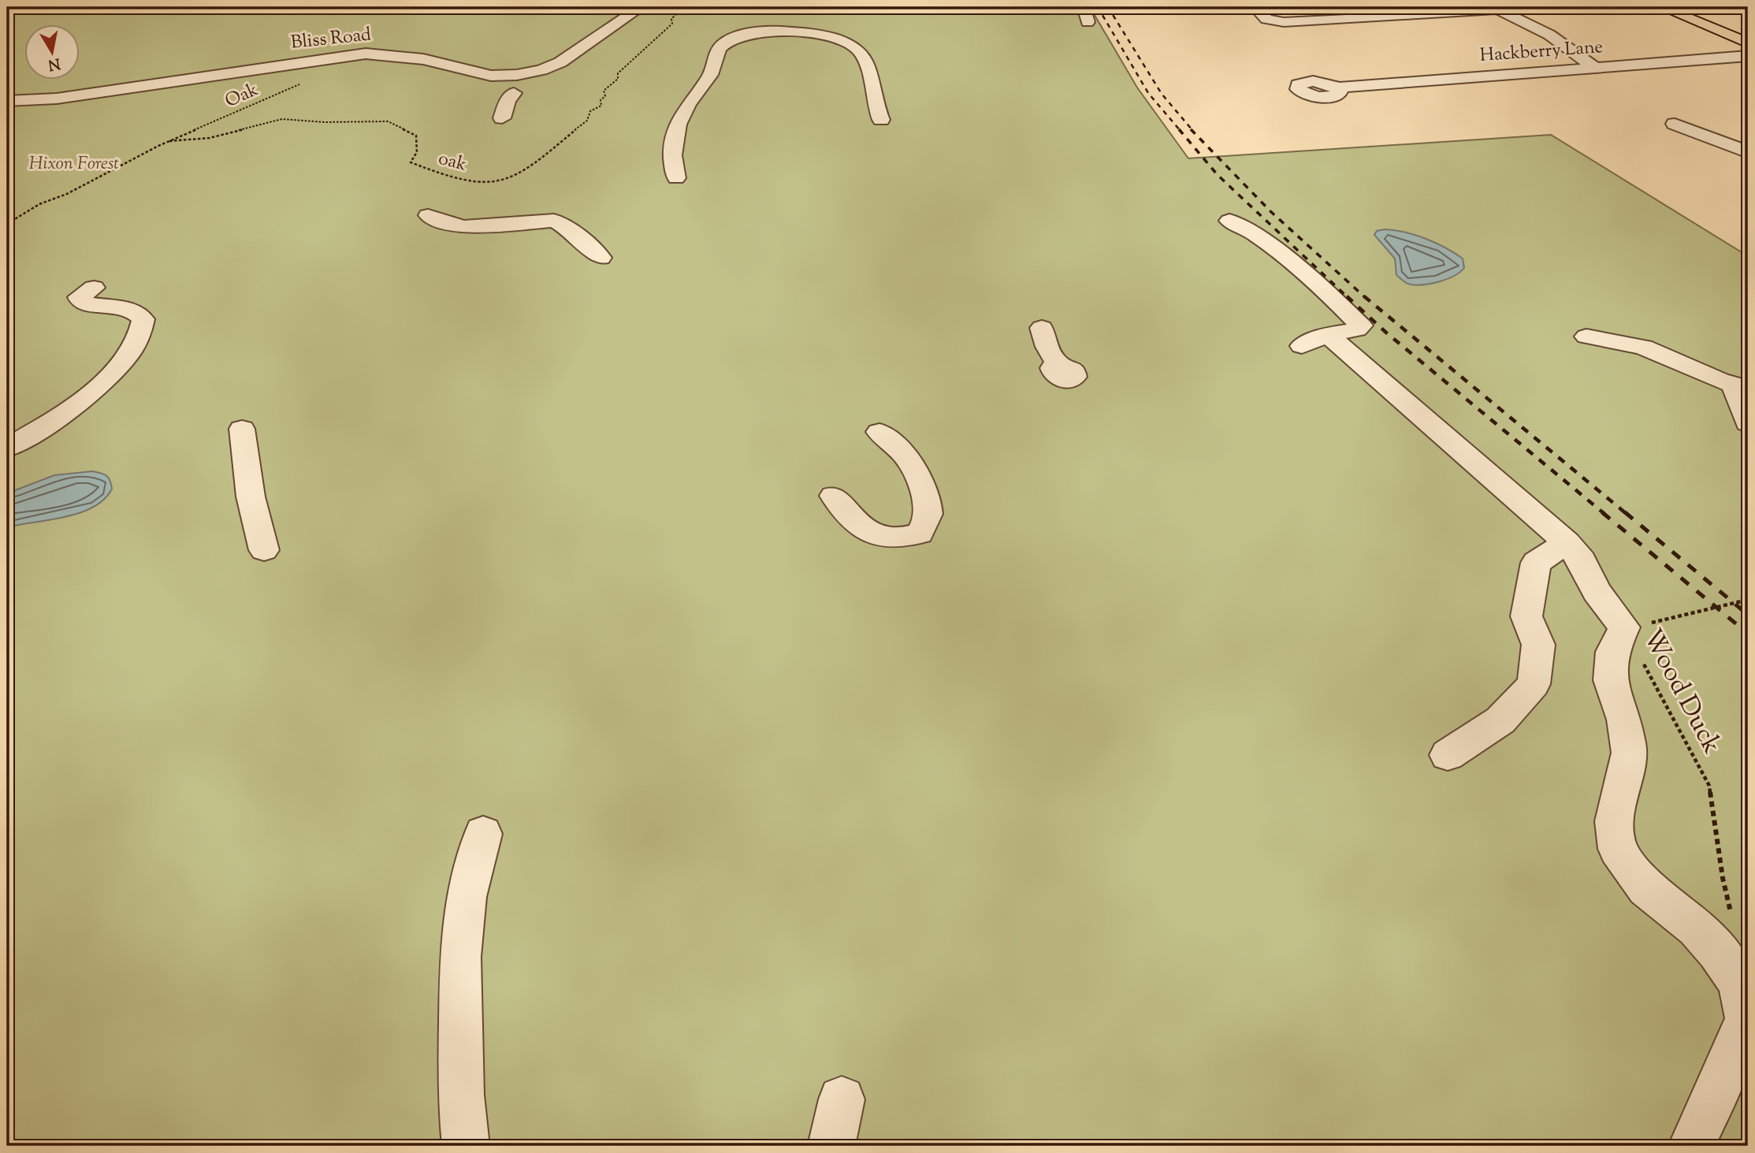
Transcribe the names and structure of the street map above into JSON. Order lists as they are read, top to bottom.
{
  "streets": {
    "street": ["Bliss Road", "Hackberry Lane"],
    "path": ["Oak", "oak", "Wood Duck"]
  },
  "crossings": [
    ["Oak", "oak"]
  ],
  "parks": ["Hixon Forest"],
  "north": "bottom"
}
